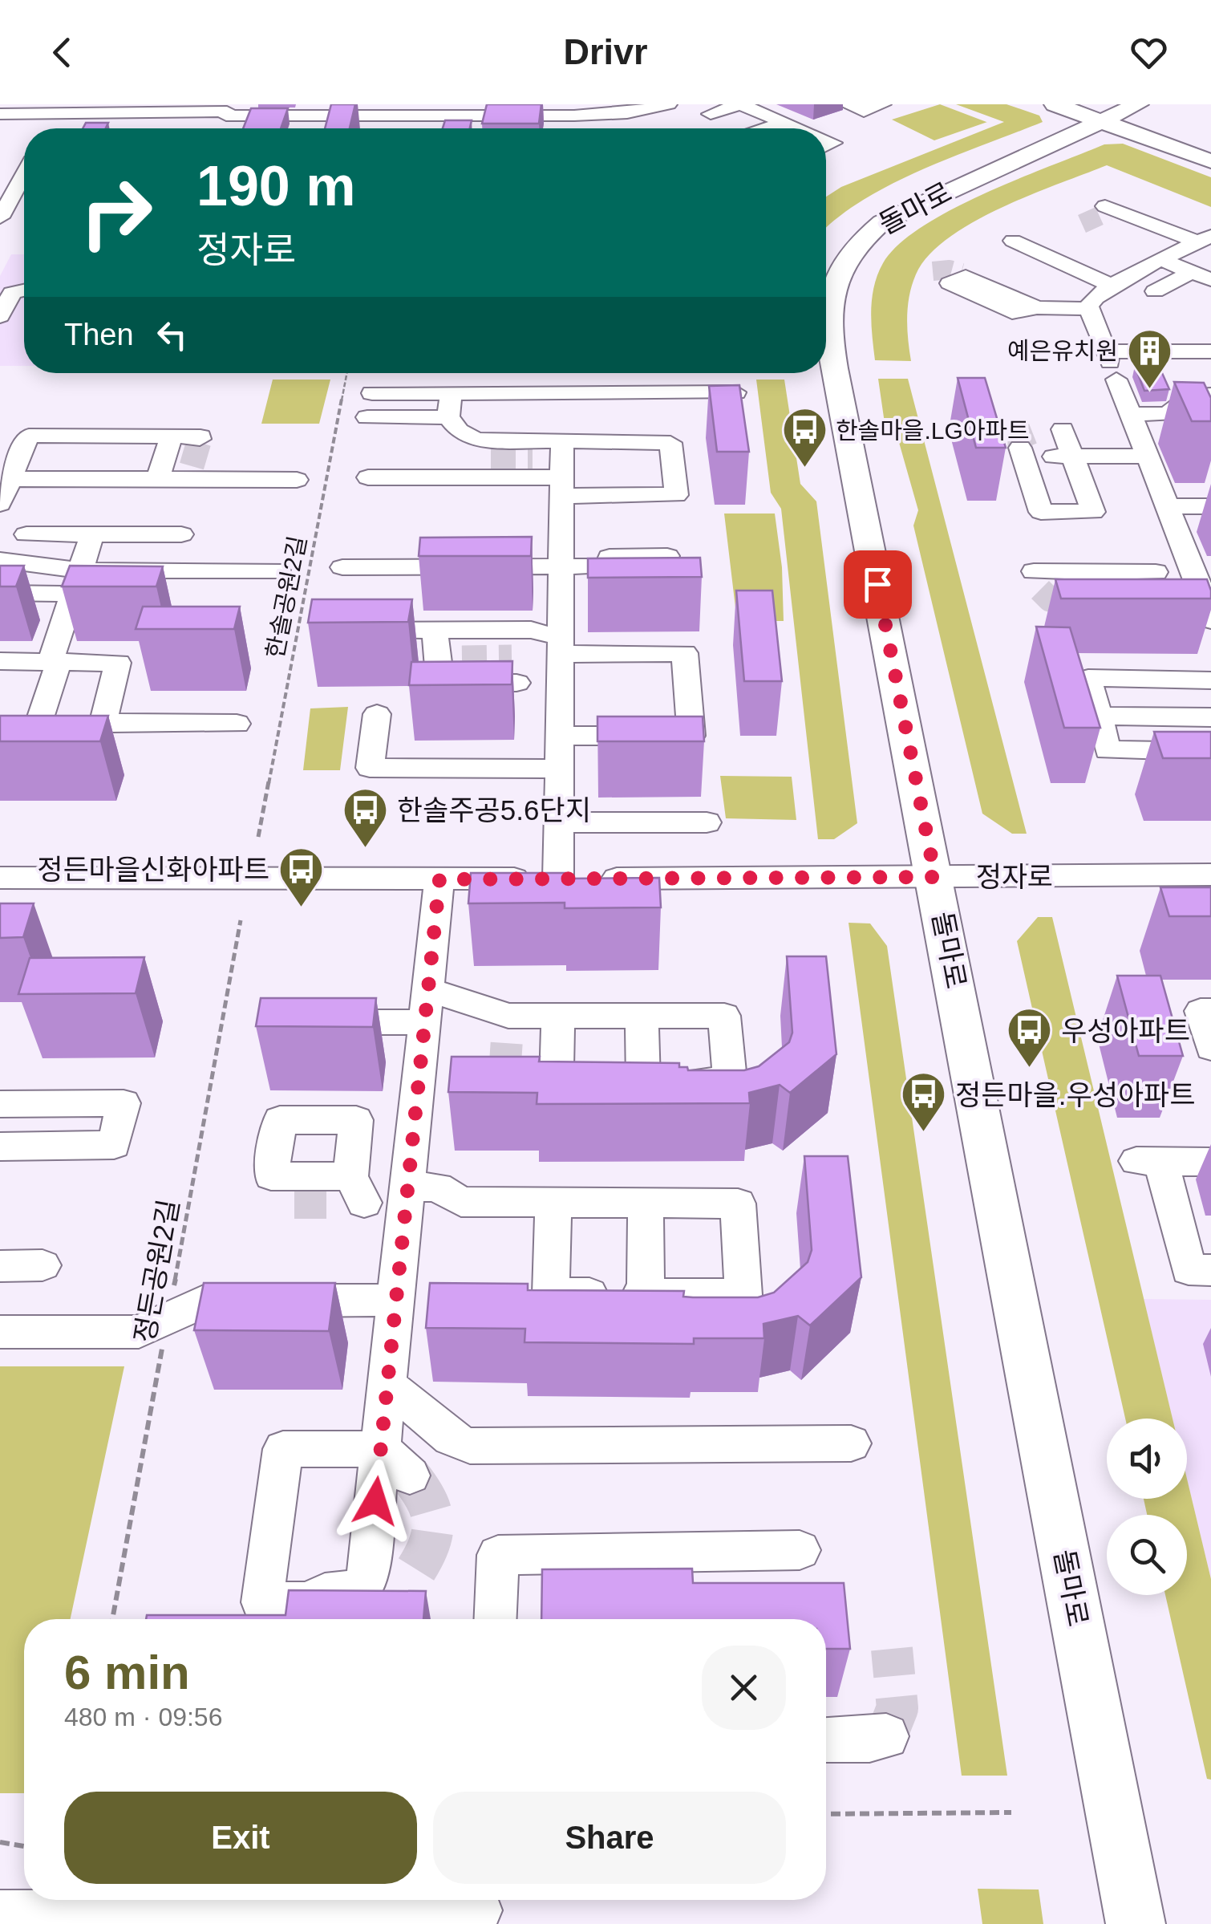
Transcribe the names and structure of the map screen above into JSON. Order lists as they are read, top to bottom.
{
  "streets": {
    "main road": ["돌마로"],
    "street": ["정자로"],
    "path": ["한솔공원2길", "정든공원2길"]
  },
  "crossings": [
    ["돌마로", "정자로"]
  ],
  "places": {
    "building": ["예은유치원"],
    "bus stop": [
      "한솔마을.LG아파트",
      "한솔주공5.6단지",
      "정든마을신화아파트",
      "우성아파트",
      "정든마을.우성아파트"
    ]
  },
  "page": {
    "header": "Drivr",
    "turn": ["190 m", "정자로"],
    "then": "Then",
    "heading": ["6 min", "480 m · 09:56"],
    "buttons": ["Exit", "Share"]
  }
}
